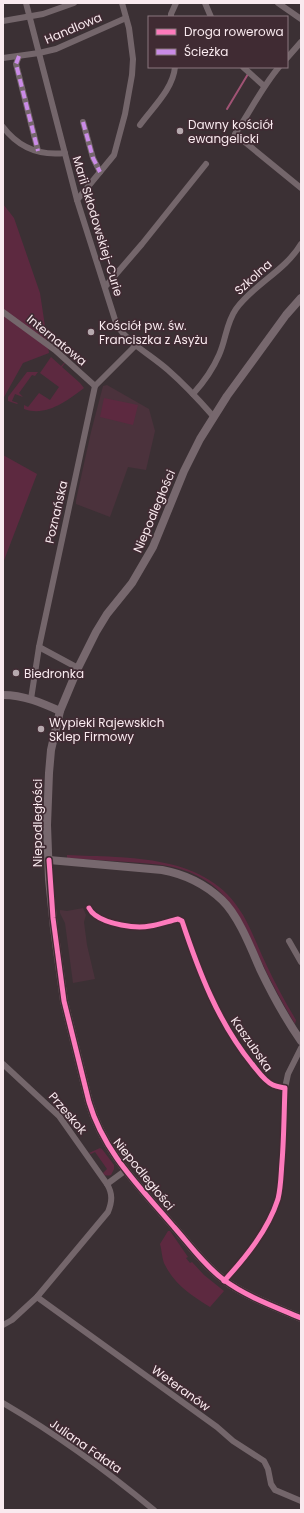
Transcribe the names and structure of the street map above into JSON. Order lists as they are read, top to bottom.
{
  "streets": {
    "main road": ["Niepodległości"],
    "street": [
      "Handlowa",
      "Marii Skłodowskiej-Curie",
      "Szkolna",
      "Internatowa",
      "Poznańska",
      "Kaszubska",
      "Przeskok",
      "Weteranów",
      "Juliana Fałata"
    ]
  },
  "crossings": [
    ["Handlowa", "Marii Skłodowskiej-Curie"],
    ["Marii Skłodowskiej-Curie", "Szkolna"],
    ["Marii Skłodowskiej-Curie", "Niepodległości"],
    ["Internatowa", "Poznańska"]
  ],
  "places": [
    "Dawny kościół ewangelicki",
    "Kościół pw. św. Franciszka z Asyżu",
    "Biedronka",
    "Wypieki Rajewskich Sklep Firmowy"
  ],
  "legend": ["Droga rowerowa", "Ścieżka"]
}
